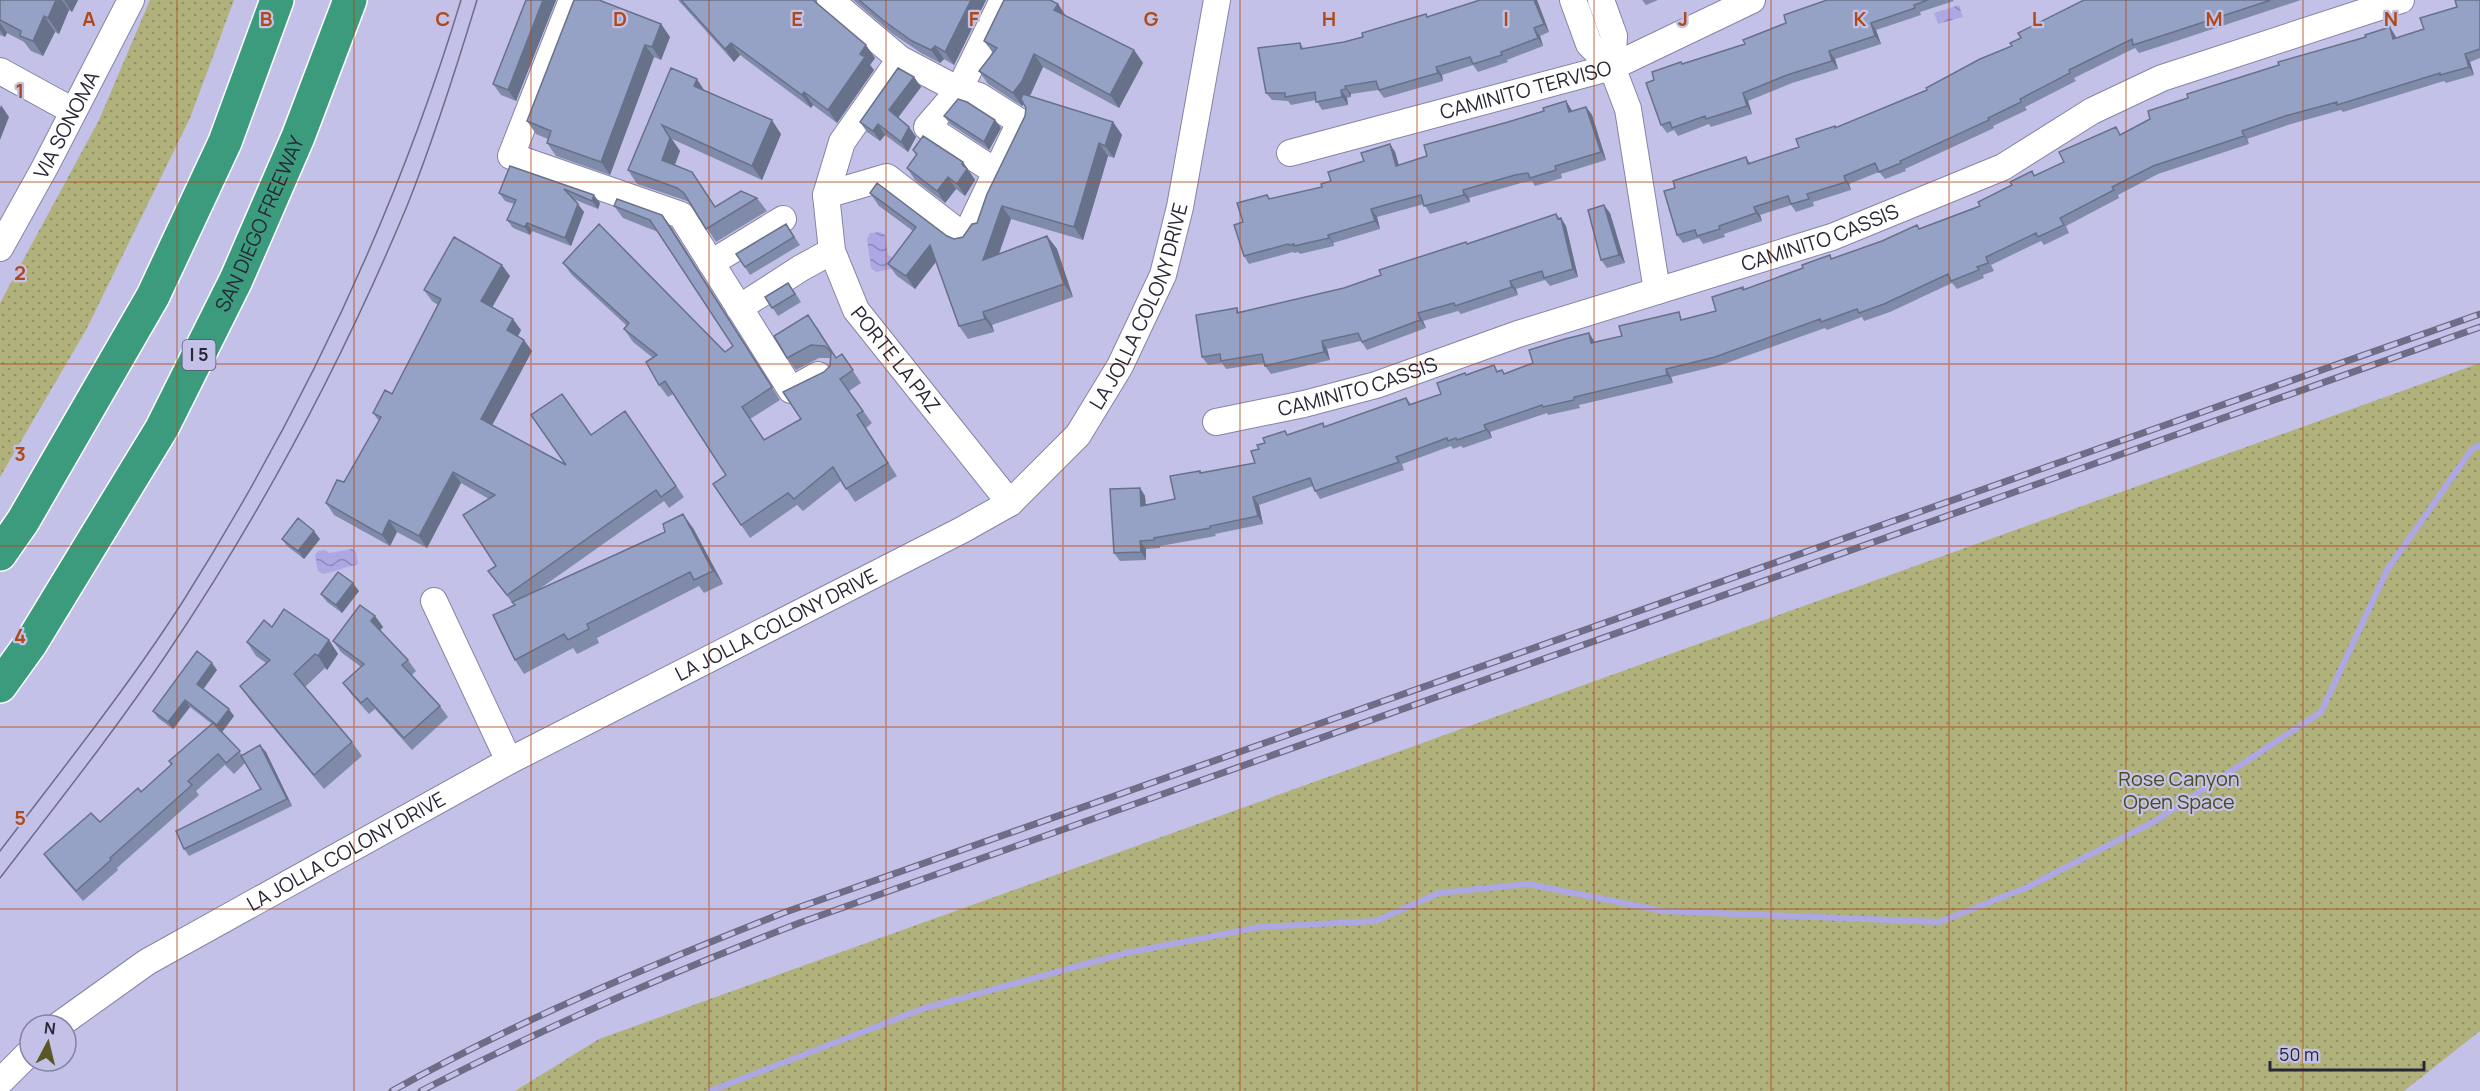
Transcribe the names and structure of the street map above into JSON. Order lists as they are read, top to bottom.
{
  "streets": {
    "highway": ["SAN DIEGO FREEWAY", "I 5"],
    "street": [
      "CAMINITO TERVISO",
      "VIA SONOMA",
      "CAMINITO CASSIS",
      "LA JOLLA COLONY DRIVE",
      "PORTE LA PAZ"
    ]
  },
  "crossings": [
    ["LA JOLLA COLONY DRIVE", "PORTE LA PAZ"]
  ],
  "parks": ["Rose Canyon Open Space"],
  "scale_bar": "50 m",
  "north": "top",
  "grid": {
    "columns": [
      "A",
      "B",
      "C",
      "D",
      "E",
      "F",
      "G",
      "H",
      "I",
      "J",
      "K",
      "L",
      "M",
      "N"
    ],
    "rows": [
      "1",
      "2",
      "3",
      "4",
      "5"
    ]
  }
}
